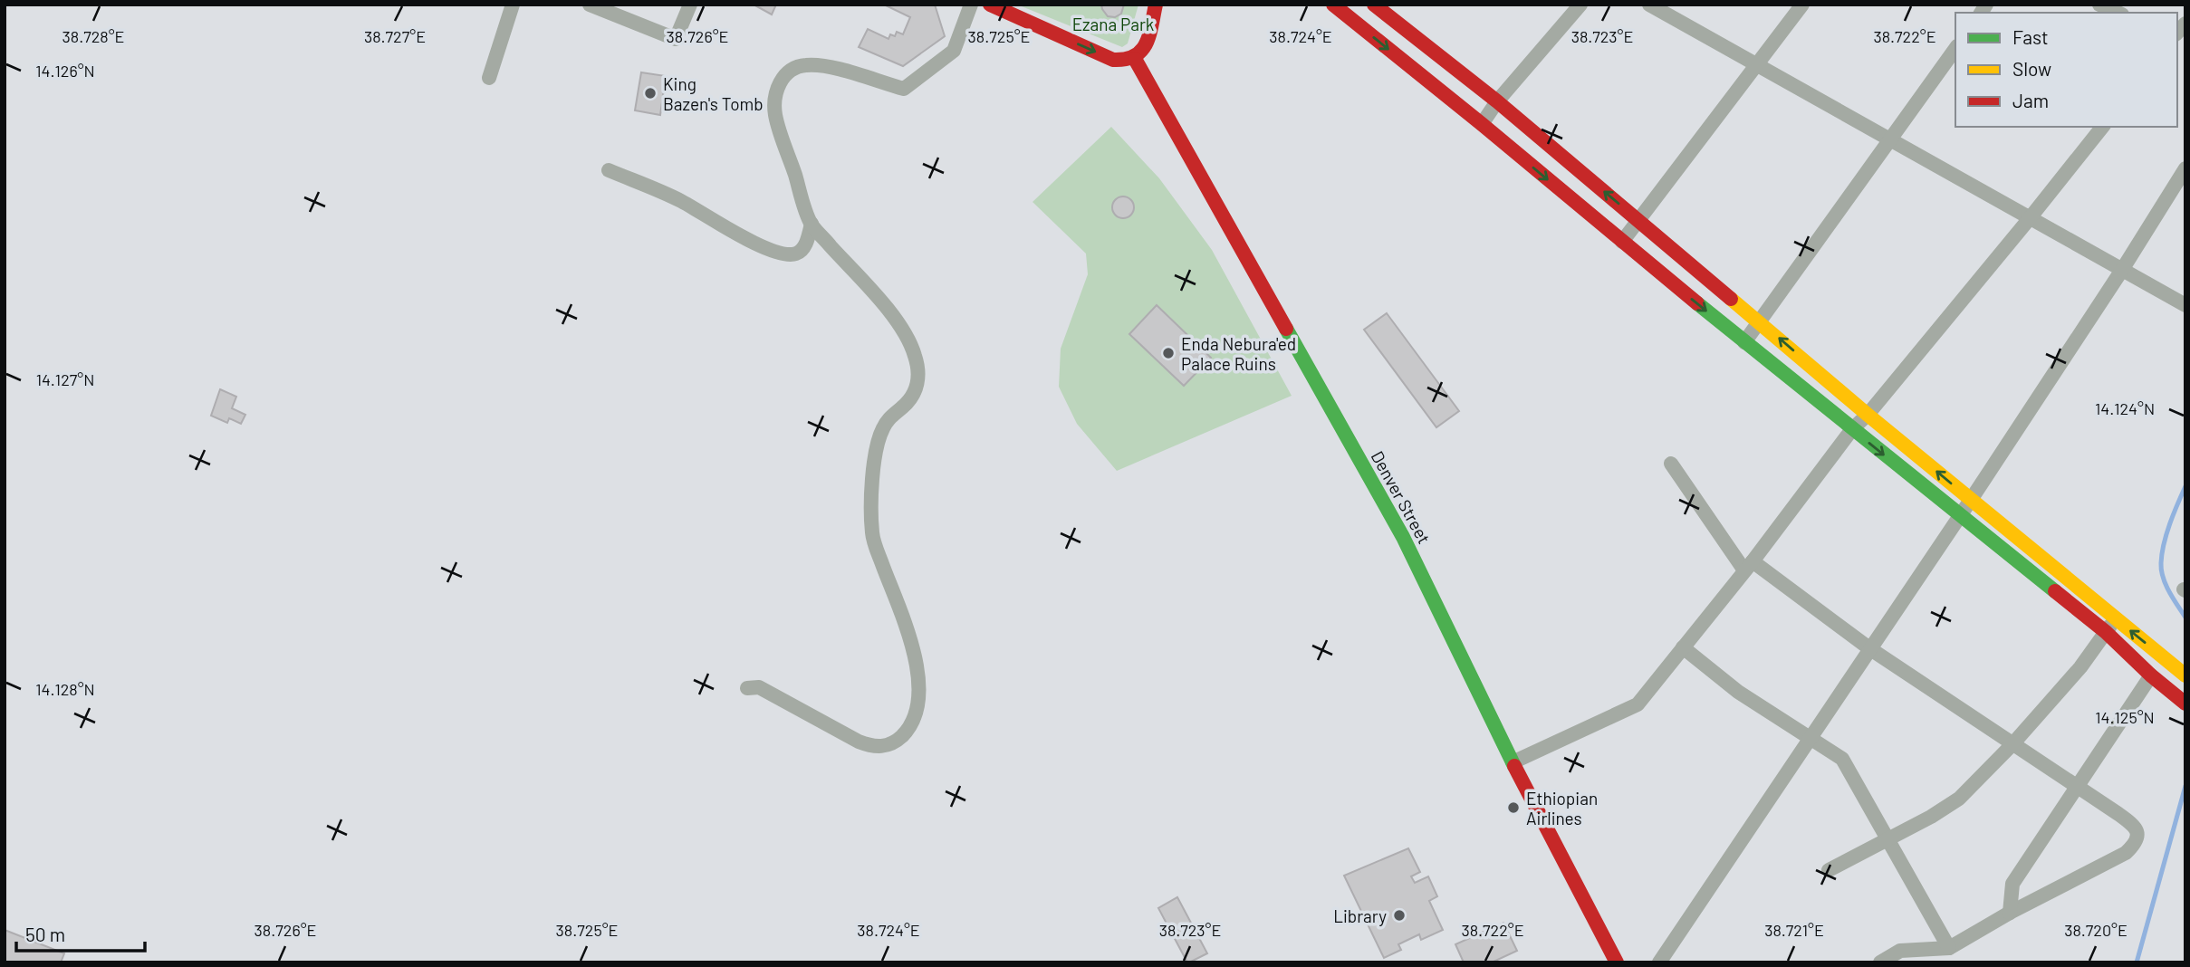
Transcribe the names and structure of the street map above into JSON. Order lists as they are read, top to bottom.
{
  "streets": {
    "main road": ["Denver Street"]
  },
  "parks": ["Ezana Park"],
  "places": [
    "King Bazen's Tomb",
    "Enda Nebura'ed Palace Ruins",
    "Ethiopian Airlines",
    "Library"
  ],
  "legend": ["Fast", "Slow", "Jam"],
  "scale_bar": "50 m",
  "coordinates": [
    "38.727°E",
    "38.726°E",
    "38.725°E",
    "38.724°E",
    "38.723°E",
    "38.722°E",
    "38.728°E",
    "14.126°N",
    "14.127°N",
    "14.124°N",
    "14.128°N",
    "14.125°N",
    "38.721°E",
    "38.720°E"
  ]
}
